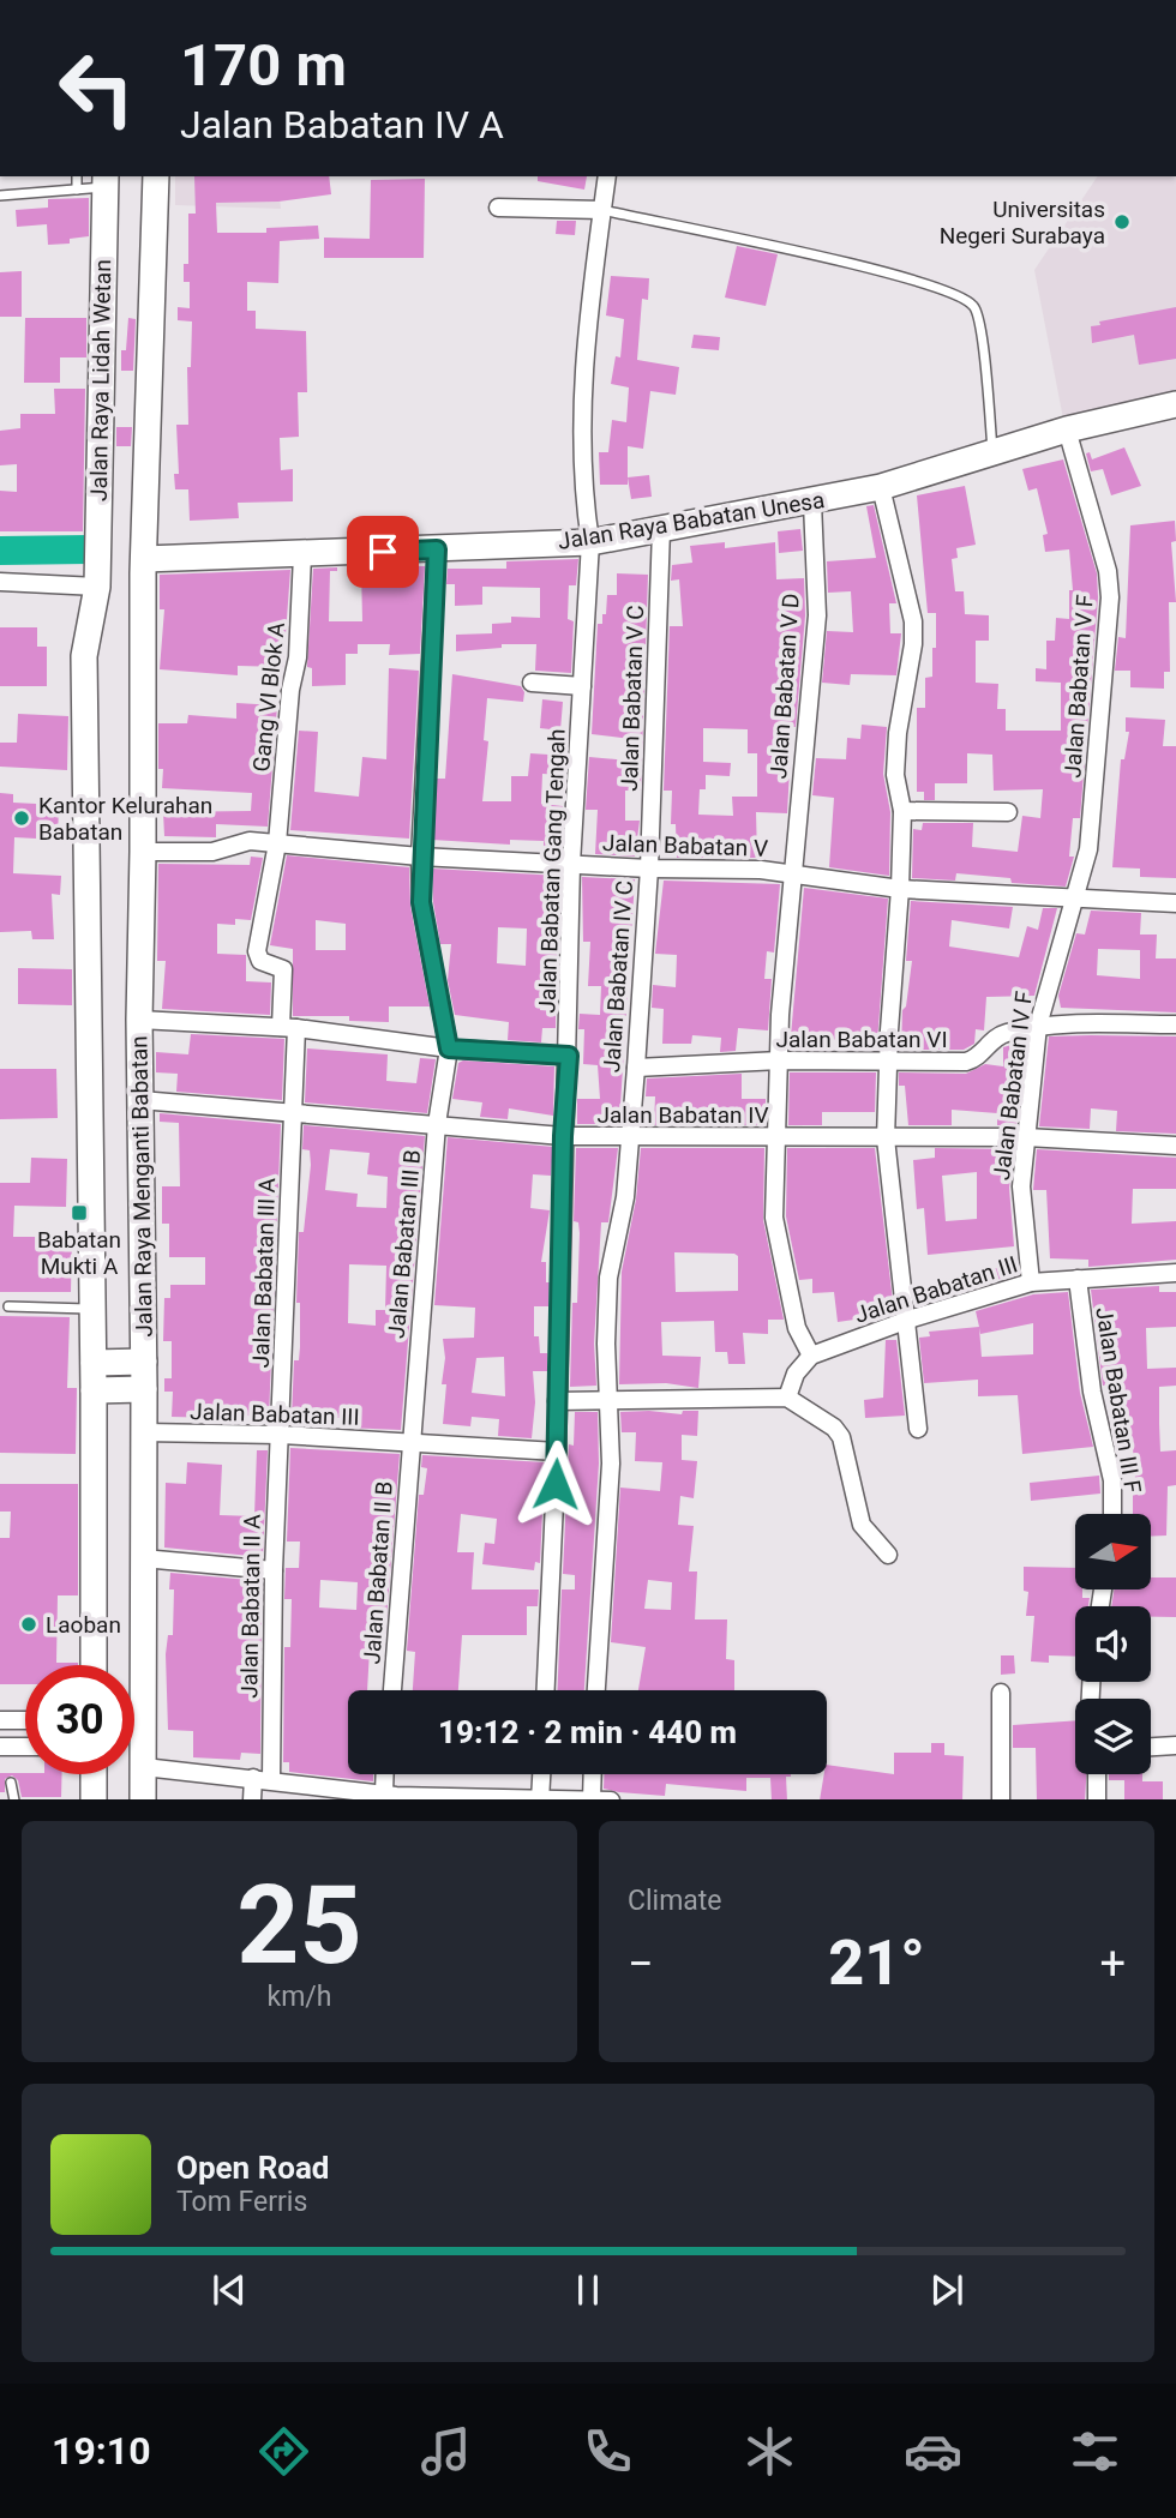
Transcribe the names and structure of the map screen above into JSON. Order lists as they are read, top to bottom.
{
  "streets": {
    "main road": ["Jalan Raya Lidah Wetan", "Jalan Raya Babatan Unesa", "Jalan Raya Menganti Babatan"],
    "street": [
      "Jalan Babatan V D",
      "Jalan Babatan V F",
      "Gang VI Blok A",
      "Jalan Babatan V C",
      "Jalan Babatan V",
      "Jalan Babatan Gang Tengah",
      "Jalan Babatan IV C",
      "Jalan Babatan VI",
      "Jalan Babatan IV F",
      "Jalan Babatan IV",
      "Jalan Babatan III B",
      "Jalan Babatan III A",
      "Jalan Babatan III",
      "Jalan Babatan III F",
      "Jalan Babatan II B",
      "Jalan Babatan II A"
    ]
  },
  "crossings": [
    ["Jalan Raya Lidah Wetan", "Jalan Raya Babatan Unesa"],
    ["Jalan Raya Lidah Wetan", "Jalan Raya Menganti Babatan"],
    ["Jalan Raya Babatan Unesa", "Jalan Babatan V D"],
    ["Jalan Raya Babatan Unesa", "Jalan Babatan V F"],
    ["Jalan Raya Babatan Unesa", "Gang VI Blok A"],
    ["Jalan Raya Babatan Unesa", "Jalan Babatan V C"],
    ["Jalan Raya Babatan Unesa", "Jalan Babatan Gang Tengah"],
    ["Jalan Raya Babatan Unesa", "Jalan Raya Menganti Babatan"],
    ["Jalan Babatan V D", "Jalan Babatan V"],
    ["Jalan Babatan V D", "Jalan Babatan VI"],
    ["Jalan Babatan V D", "Jalan Babatan IV"],
    ["Jalan Babatan V D", "Jalan Babatan III"],
    ["Jalan Babatan V F", "Jalan Babatan V"],
    ["Jalan Babatan V F", "Jalan Babatan IV F"],
    ["Gang VI Blok A", "Jalan Babatan V"],
    ["Gang VI Blok A", "Jalan Babatan III A"],
    ["Jalan Babatan V C", "Jalan Babatan V"],
    ["Jalan Babatan V C", "Jalan Babatan IV C"],
    ["Jalan Babatan V", "Jalan Babatan Gang Tengah"],
    ["Jalan Babatan V", "Jalan Babatan IV C"],
    ["Jalan Babatan V", "Jalan Babatan IV F"],
    ["Jalan Babatan V", "Jalan Raya Menganti Babatan"],
    ["Jalan Babatan V", "Jalan Babatan III B"],
    ["Jalan Babatan Gang Tengah", "Jalan Babatan IV"],
    ["Jalan Babatan Gang Tengah", "Jalan Babatan III"],
    ["Jalan Babatan IV C", "Jalan Babatan VI"],
    ["Jalan Babatan IV C", "Jalan Babatan IV"],
    ["Jalan Babatan VI", "Jalan Babatan IV F"],
    ["Jalan Babatan IV F", "Jalan Babatan IV"],
    ["Jalan Babatan IV F", "Jalan Babatan III"],
    ["Jalan Babatan IV", "Jalan Raya Menganti Babatan"],
    ["Jalan Babatan IV", "Jalan Babatan III B"],
    ["Jalan Babatan IV", "Jalan Babatan III A"],
    ["Jalan Raya Menganti Babatan", "Jalan Babatan III"],
    ["Jalan Babatan III B", "Jalan Babatan III"],
    ["Jalan Babatan III B", "Jalan Babatan II B"],
    ["Jalan Babatan III A", "Jalan Babatan III"],
    ["Jalan Babatan III A", "Jalan Babatan II A"],
    ["Jalan Babatan III", "Jalan Babatan III F"],
    ["Jalan Babatan III", "Jalan Babatan II B"],
    ["Jalan Babatan III", "Jalan Babatan II A"]
  ],
  "places": {
    "other": ["Universitas Negeri Surabaya", "Kantor Kelurahan Babatan", "Laoban"],
    "transit": ["Babatan Mukti A"]
  },
  "north": "right",
  "page": {
    "turn": ["170 m", "Jalan Babatan IV A"],
    "limit": "30",
    "trip": "19:12 · 2 min · 440 m",
    "tile": [
      ["25", "km/h"],
      "Climate"
    ],
    "heat": ["−", "21°", "+"],
    "song": ["Open Road", "Tom Ferris"],
    "tabs": "19:10"
  }
}
